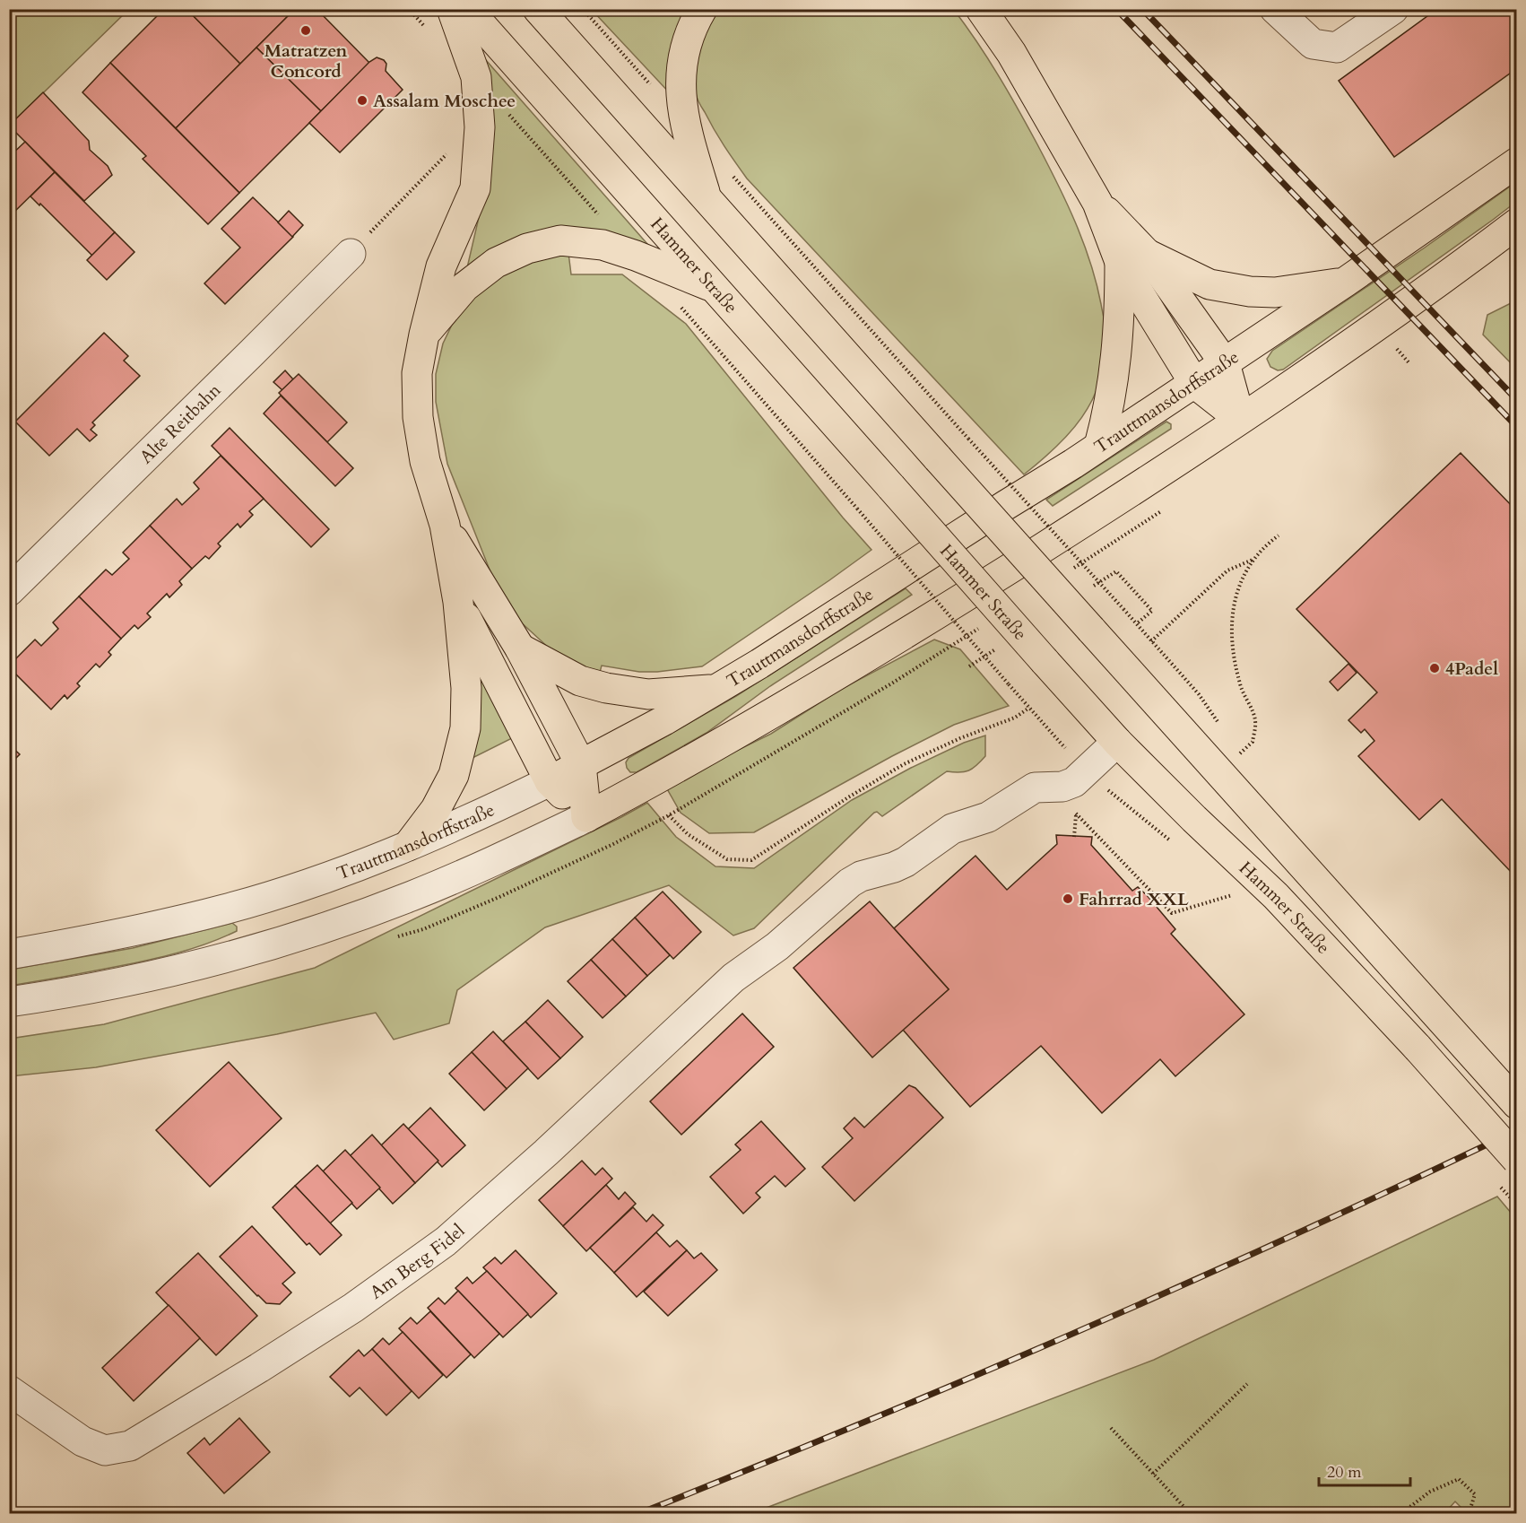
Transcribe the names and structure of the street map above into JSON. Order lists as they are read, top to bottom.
{
  "streets": {
    "main road": ["Hammer Straße", "Trauttmansdorffstraße"],
    "street": ["Alte Reitbahn", "Am Berg Fidel"]
  },
  "places": [
    "Matratzen Concord",
    "Assalam Moschee",
    "4Padel",
    "Fahrrad XXL"
  ],
  "scale_bar": "20 m"
}
